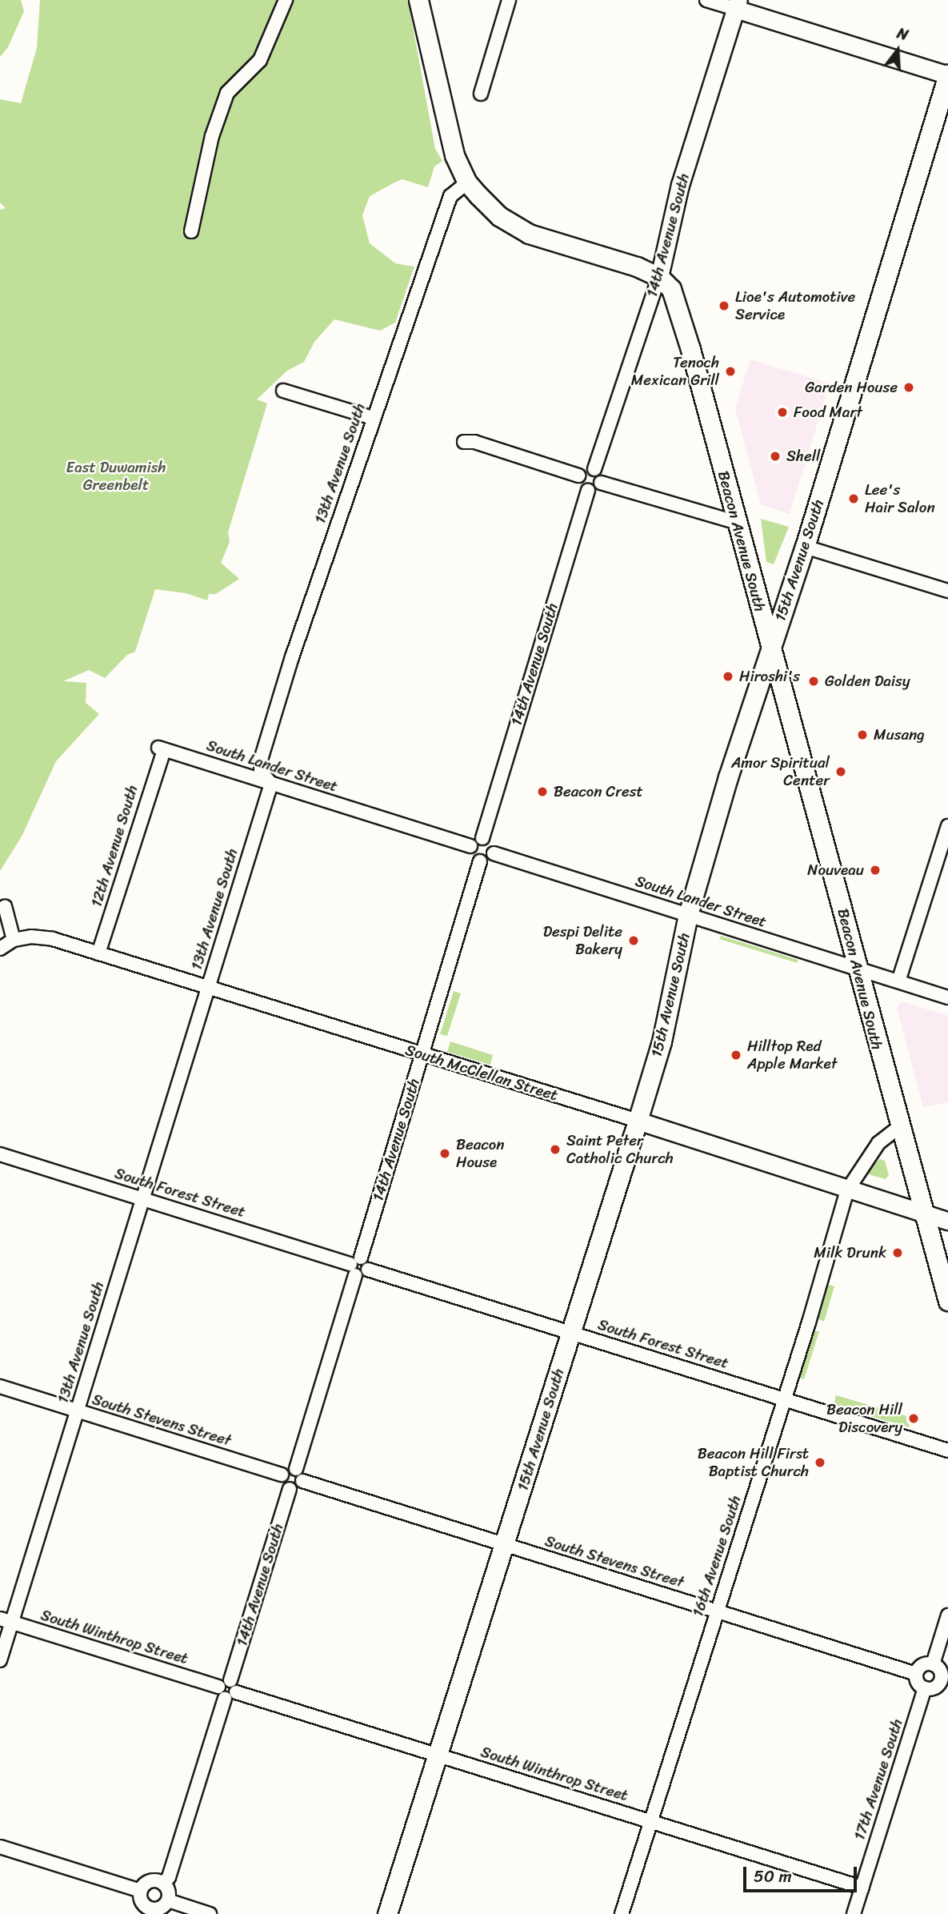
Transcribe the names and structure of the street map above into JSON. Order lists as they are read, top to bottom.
{
  "streets": {
    "main road": ["Beacon Avenue South", "15th Avenue South"],
    "street": [
      "14th Avenue South",
      "13th Avenue South",
      "South Lander Street",
      "12th Avenue South",
      "South McClellan Street",
      "South Forest Street",
      "South Stevens Street",
      "16th Avenue South",
      "South Winthrop Street",
      "17th Avenue South"
    ]
  },
  "crossings": [
    ["14th Avenue South", "Beacon Avenue South"],
    ["14th Avenue South", "South Lander Street"],
    ["14th Avenue South", "South McClellan Street"],
    ["14th Avenue South", "South Forest Street"],
    ["14th Avenue South", "South Stevens Street"],
    ["14th Avenue South", "South Winthrop Street"],
    ["13th Avenue South", "South Lander Street"],
    ["13th Avenue South", "South McClellan Street"],
    ["13th Avenue South", "South Forest Street"],
    ["13th Avenue South", "South Stevens Street"],
    ["13th Avenue South", "South Winthrop Street"],
    ["Beacon Avenue South", "15th Avenue South"],
    ["Beacon Avenue South", "South Lander Street"],
    ["Beacon Avenue South", "South McClellan Street"],
    ["Beacon Avenue South", "16th Avenue South"],
    ["15th Avenue South", "South Lander Street"],
    ["15th Avenue South", "South McClellan Street"],
    ["15th Avenue South", "South Forest Street"],
    ["15th Avenue South", "South Stevens Street"],
    ["15th Avenue South", "South Winthrop Street"],
    ["South Lander Street", "12th Avenue South"],
    ["12th Avenue South", "South McClellan Street"],
    ["South McClellan Street", "16th Avenue South"],
    ["South Forest Street", "16th Avenue South"],
    ["South Stevens Street", "16th Avenue South"],
    ["South Stevens Street", "17th Avenue South"],
    ["16th Avenue South", "South Winthrop Street"],
    ["South Winthrop Street", "17th Avenue South"]
  ],
  "parks": ["East Duwamish Greenbelt"],
  "places": [
    "Lioe's Automotive Service",
    "Tenoch Mexican Grill",
    "Garden House",
    "Food Mart",
    "Shell",
    "Lee's Hair Salon",
    "Hiroshi's",
    "Golden Daisy",
    "Musang",
    "Amor Spiritual Center",
    "Beacon Crest",
    "Nouveau",
    "Despi Delite Bakery",
    "Hilltop Red Apple Market",
    "Saint Peter Catholic Church",
    "Beacon House",
    "Milk Drunk",
    "Beacon Hill Discovery",
    "Beacon Hill First Baptist Church"
  ],
  "scale_bar": "50 m",
  "north": "top"
}
